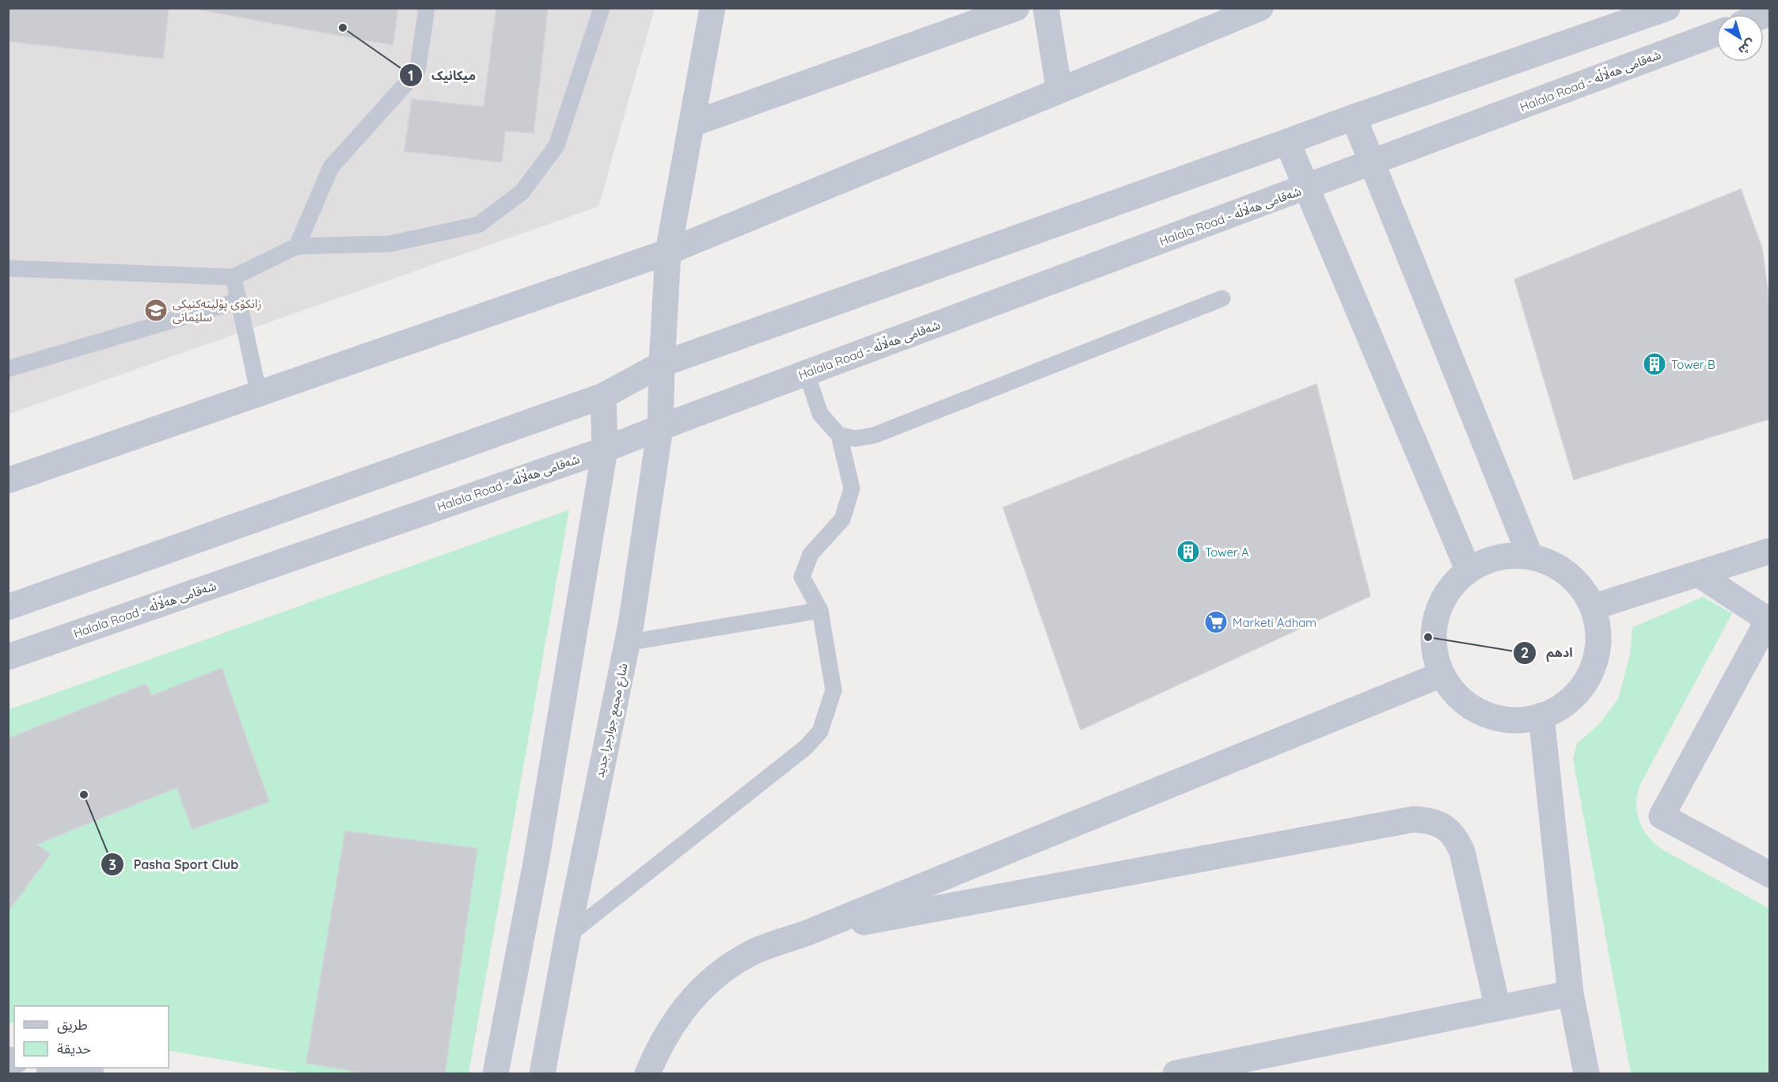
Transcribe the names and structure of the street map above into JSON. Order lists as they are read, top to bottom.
{
  "streets": {
    "street": ["Halala Road - شەقامی هەڵاڵە", "شارع مجمع جوارجرا جديد"]
  },
  "crossings": [
    ["Halala Road - شەقامی هەڵاڵە", "شارع مجمع جوارجرا جديد"]
  ],
  "places": {
    "other": ["میکانیک", "ادهم", "Pasha Sport Club"],
    "school or university": ["زانکۆی پۆلیتەکنیکی سلێمانی"],
    "building": ["Tower B", "Tower A"],
    "supermarket": ["Marketi Adham"]
  },
  "legend": ["طريق", "حديقة"],
  "north": "bottom right"
}
